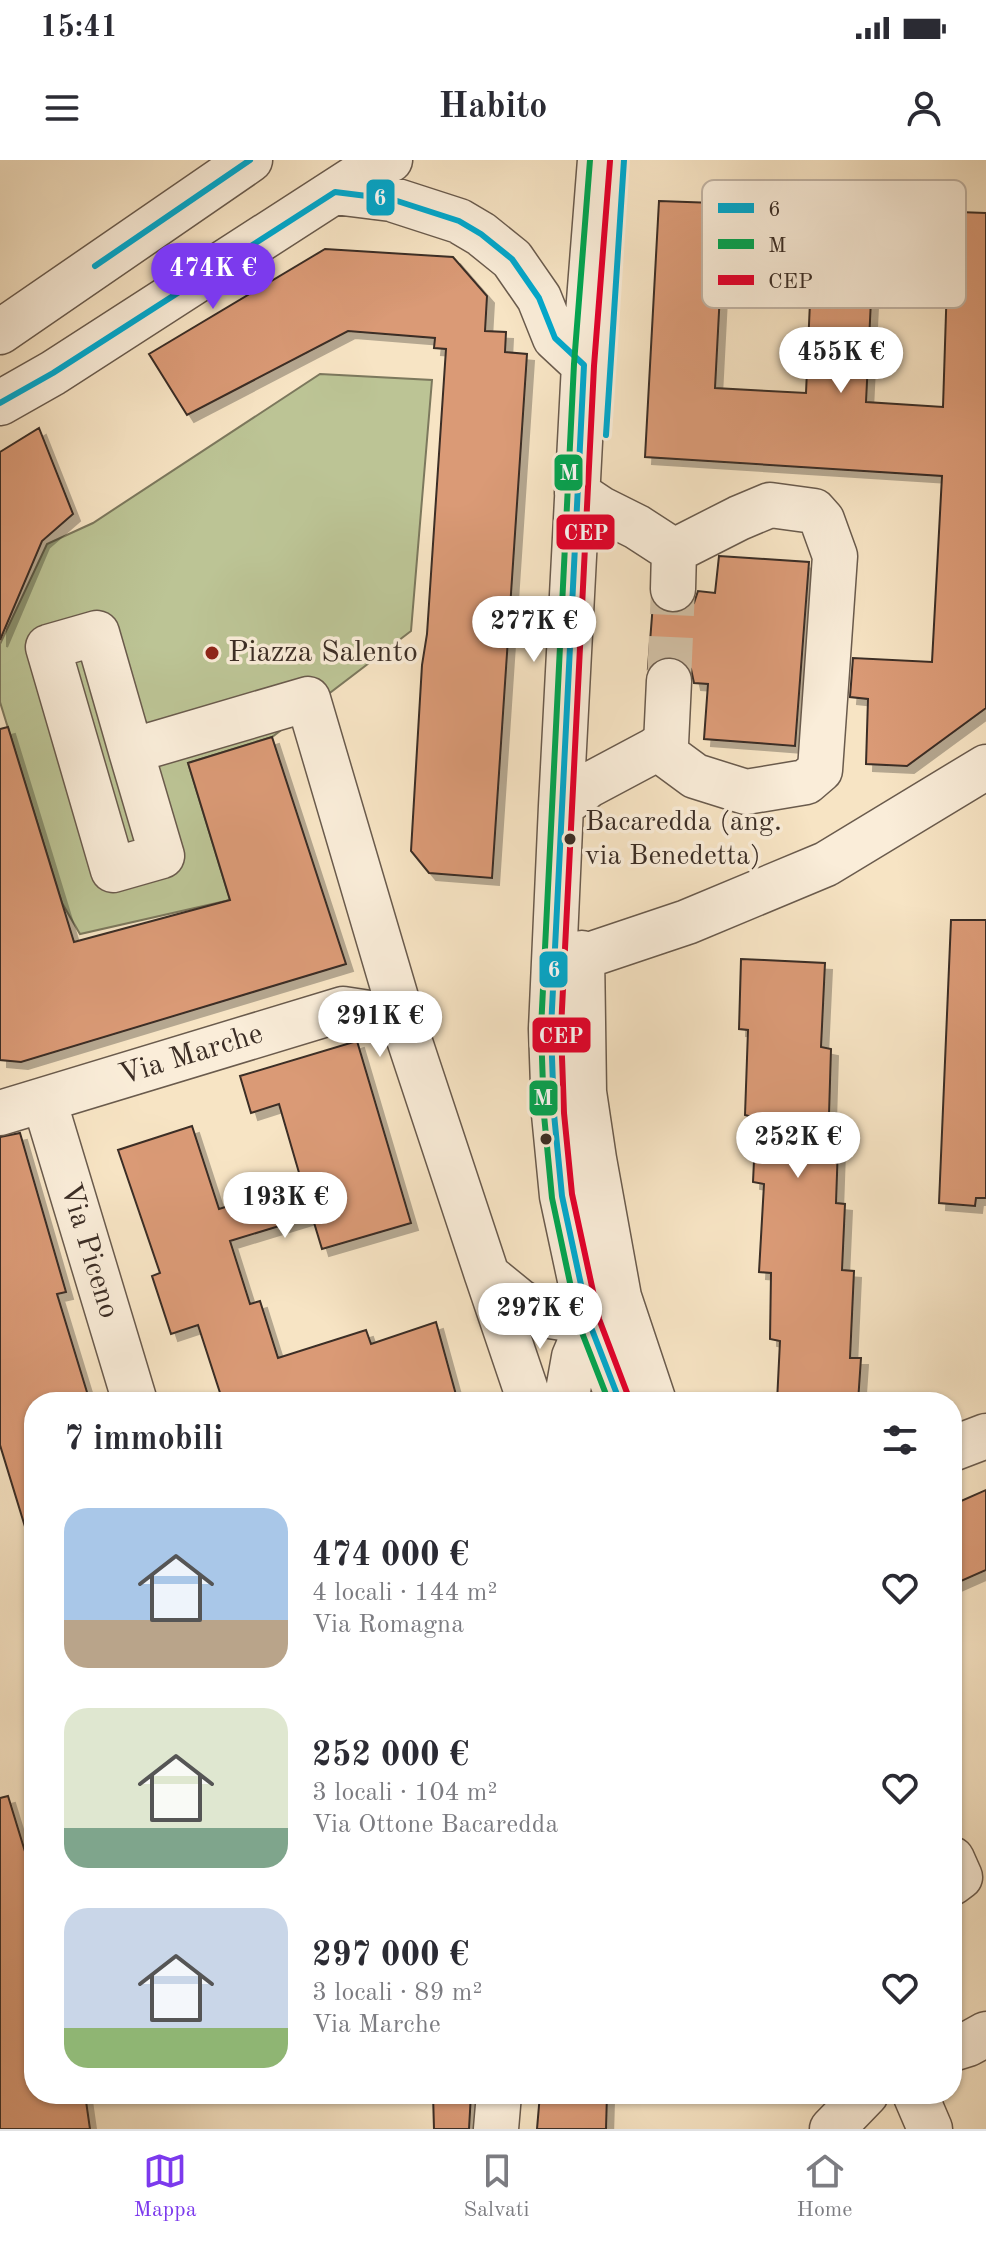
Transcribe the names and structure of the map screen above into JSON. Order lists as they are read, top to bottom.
{
  "streets": {
    "street": ["Via Marche", "Via Piceno"]
  },
  "crossings": [
    ["Via Marche", "Via Piceno"]
  ],
  "places": ["Piazza Salento", "Bacaredda (ang. via Benedetta)"],
  "lines": ["transit line 6", "transit line M", "transit line CEP"],
  "legend": ["6", "M", "CEP"],
  "page": {
    "status": "15:41",
    "header": "Habito",
    "price": [
      "474K €",
      "455K €",
      "277K €",
      "291K €",
      "252K €",
      "193K €",
      "297K €"
    ],
    "heading": "7 immobili",
    "list": [
      {
        "name": "474 000 €",
        "note": "4 locali · 144 m² · Via Romagna"
      },
      {
        "name": "252 000 €",
        "note": "3 locali · 104 m² · Via Ottone Bacaredda"
      },
      {
        "name": "297 000 €",
        "note": "3 locali · 89 m² · Via Marche"
      }
    ],
    "tabs": ["Mappa", "Salvati", "Home"]
  }
}
